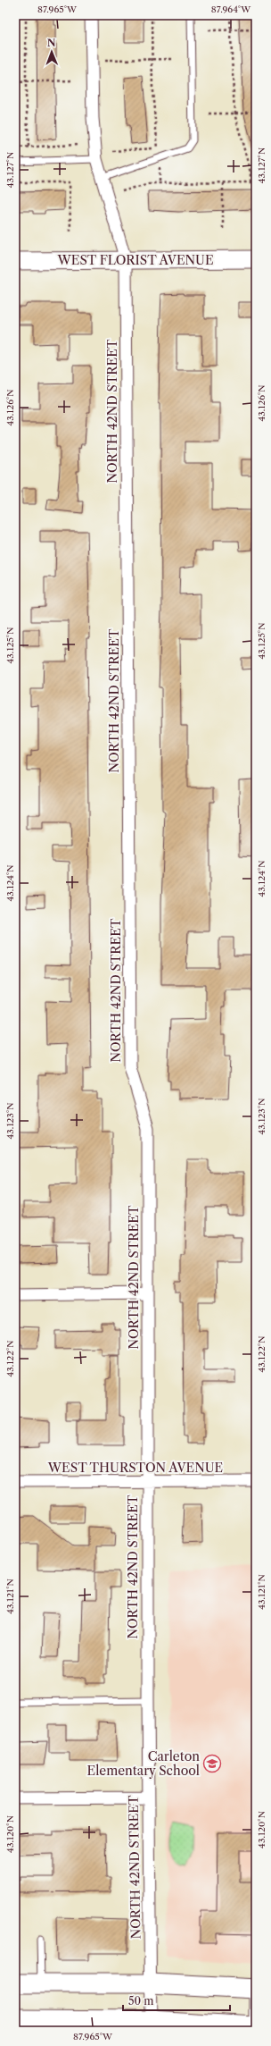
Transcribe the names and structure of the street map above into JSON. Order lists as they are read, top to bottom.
{
  "streets": {
    "street": ["WEST FLORIST AVENUE", "NORTH 42ND STREET", "WEST THURSTON AVENUE"]
  },
  "crossings": [
    ["WEST FLORIST AVENUE", "NORTH 42ND STREET"],
    ["NORTH 42ND STREET", "WEST THURSTON AVENUE"]
  ],
  "places": {
    "school or university": ["Carleton Elementary School"]
  },
  "scale_bar": "50 m",
  "north": "top",
  "coordinates": [
    "87.965°W",
    "87.964°W",
    "43.127°N",
    "43.126°N",
    "43.125°N",
    "43.124°N",
    "43.123°N",
    "43.122°N",
    "43.121°N",
    "43.120°N"
  ]
}
